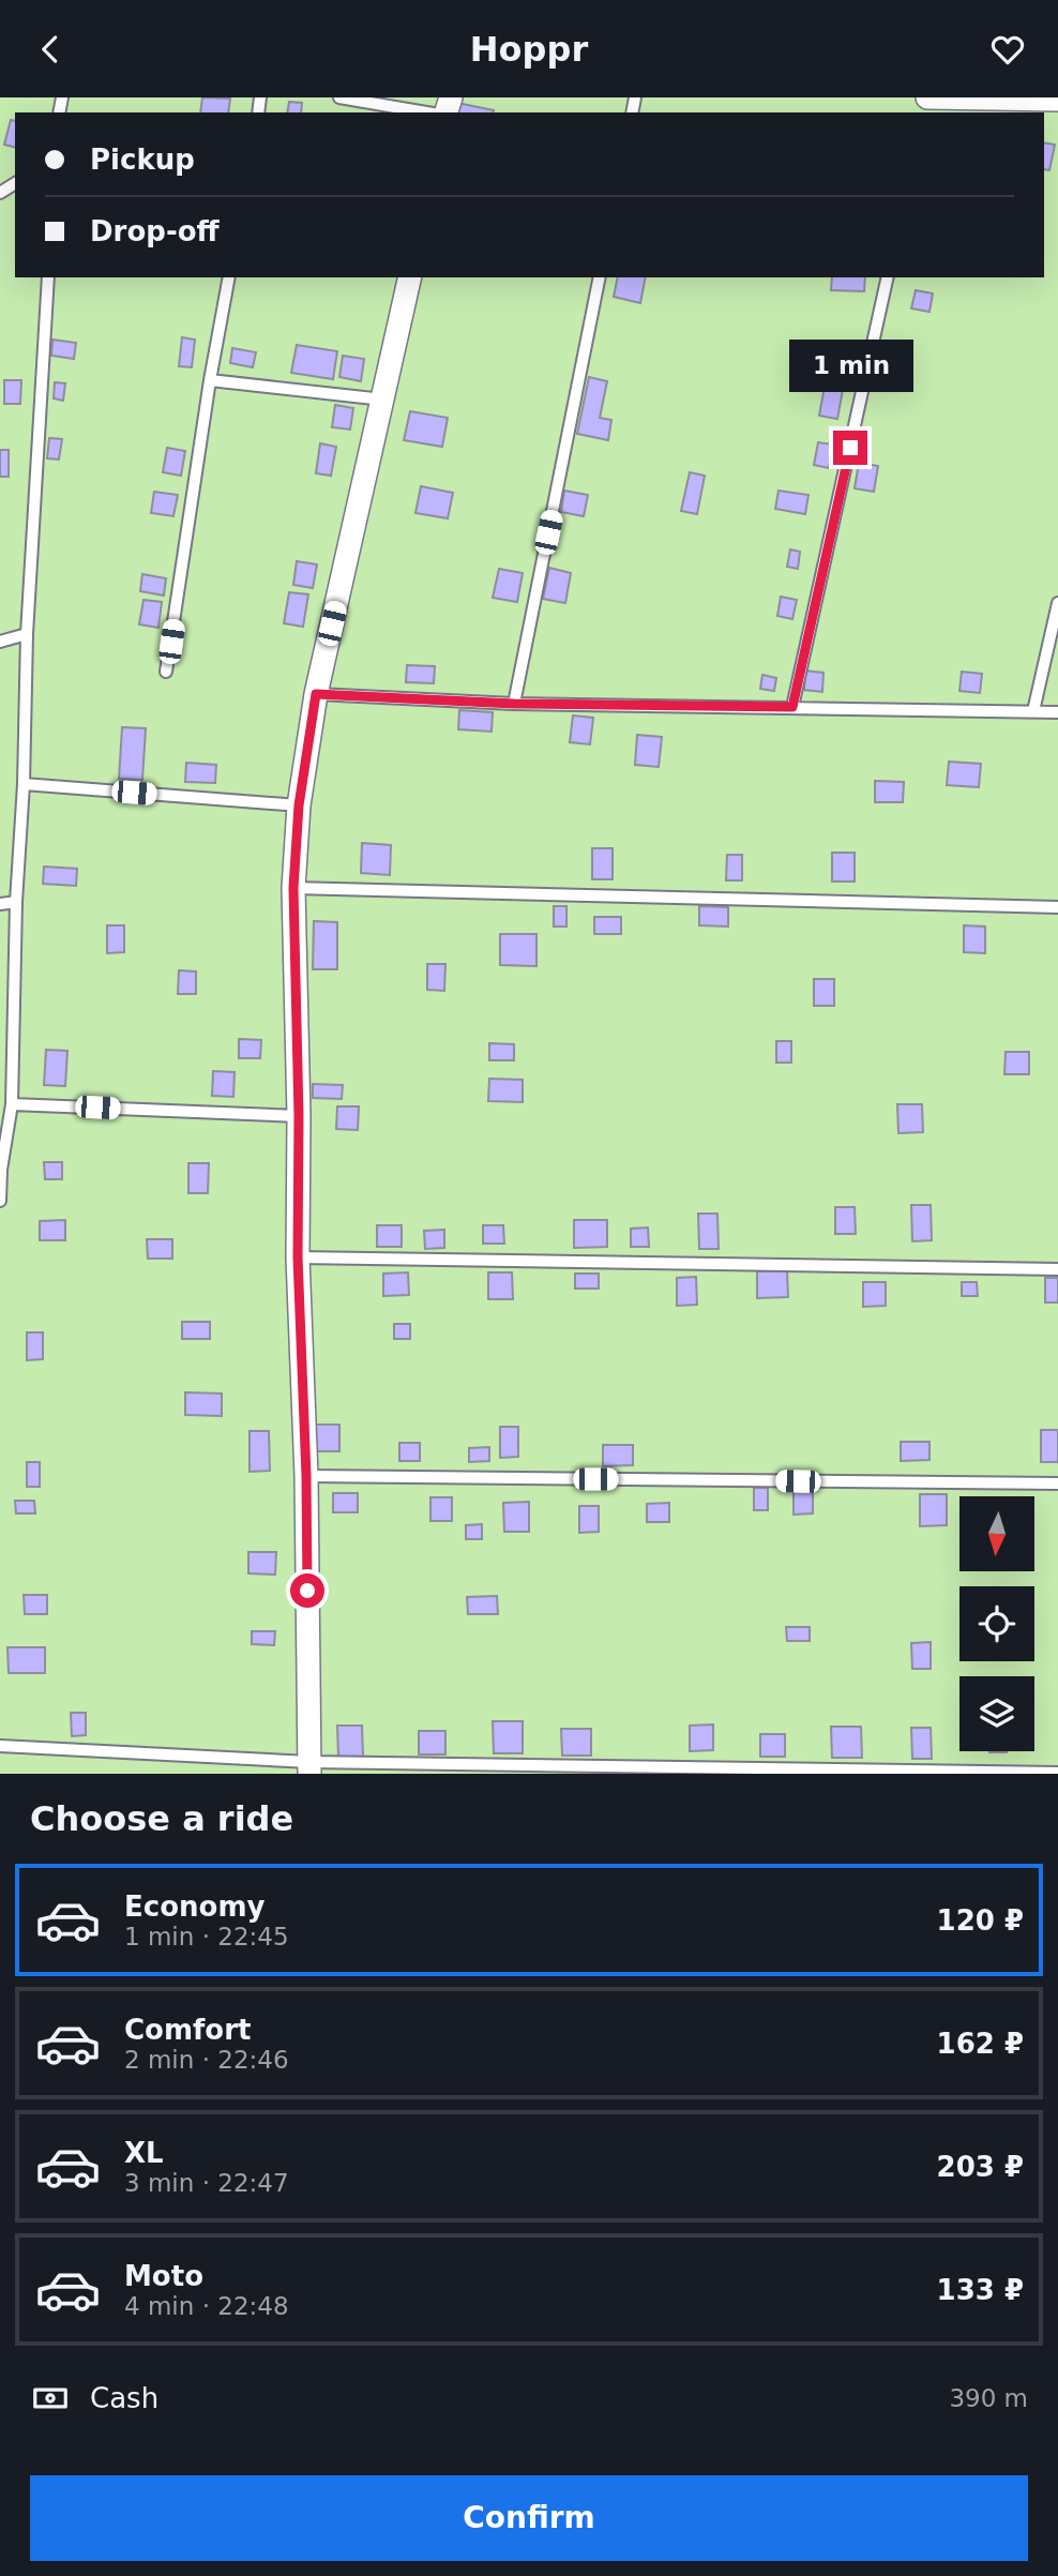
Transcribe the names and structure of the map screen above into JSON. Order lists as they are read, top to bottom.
{
  "north": "bottom",
  "page": {
    "header": "Hoppr",
    "banner": ["Pickup", "Drop-off"],
    "bubble": "1 min",
    "heading": "Choose a ride",
    "list": [
      {
        "name": "Economy",
        "note": "1 min · 22:45",
        "value": "120 ₽"
      },
      {
        "name": "Comfort",
        "note": "2 min · 22:46",
        "value": "162 ₽"
      },
      {
        "name": "XL",
        "note": "3 min · 22:47",
        "value": "203 ₽"
      },
      {
        "name": "Moto",
        "note": "4 min · 22:48",
        "value": "133 ₽"
      }
    ],
    "pay": ["Cash", "390 m"],
    "buttons": "Confirm"
  }
}
